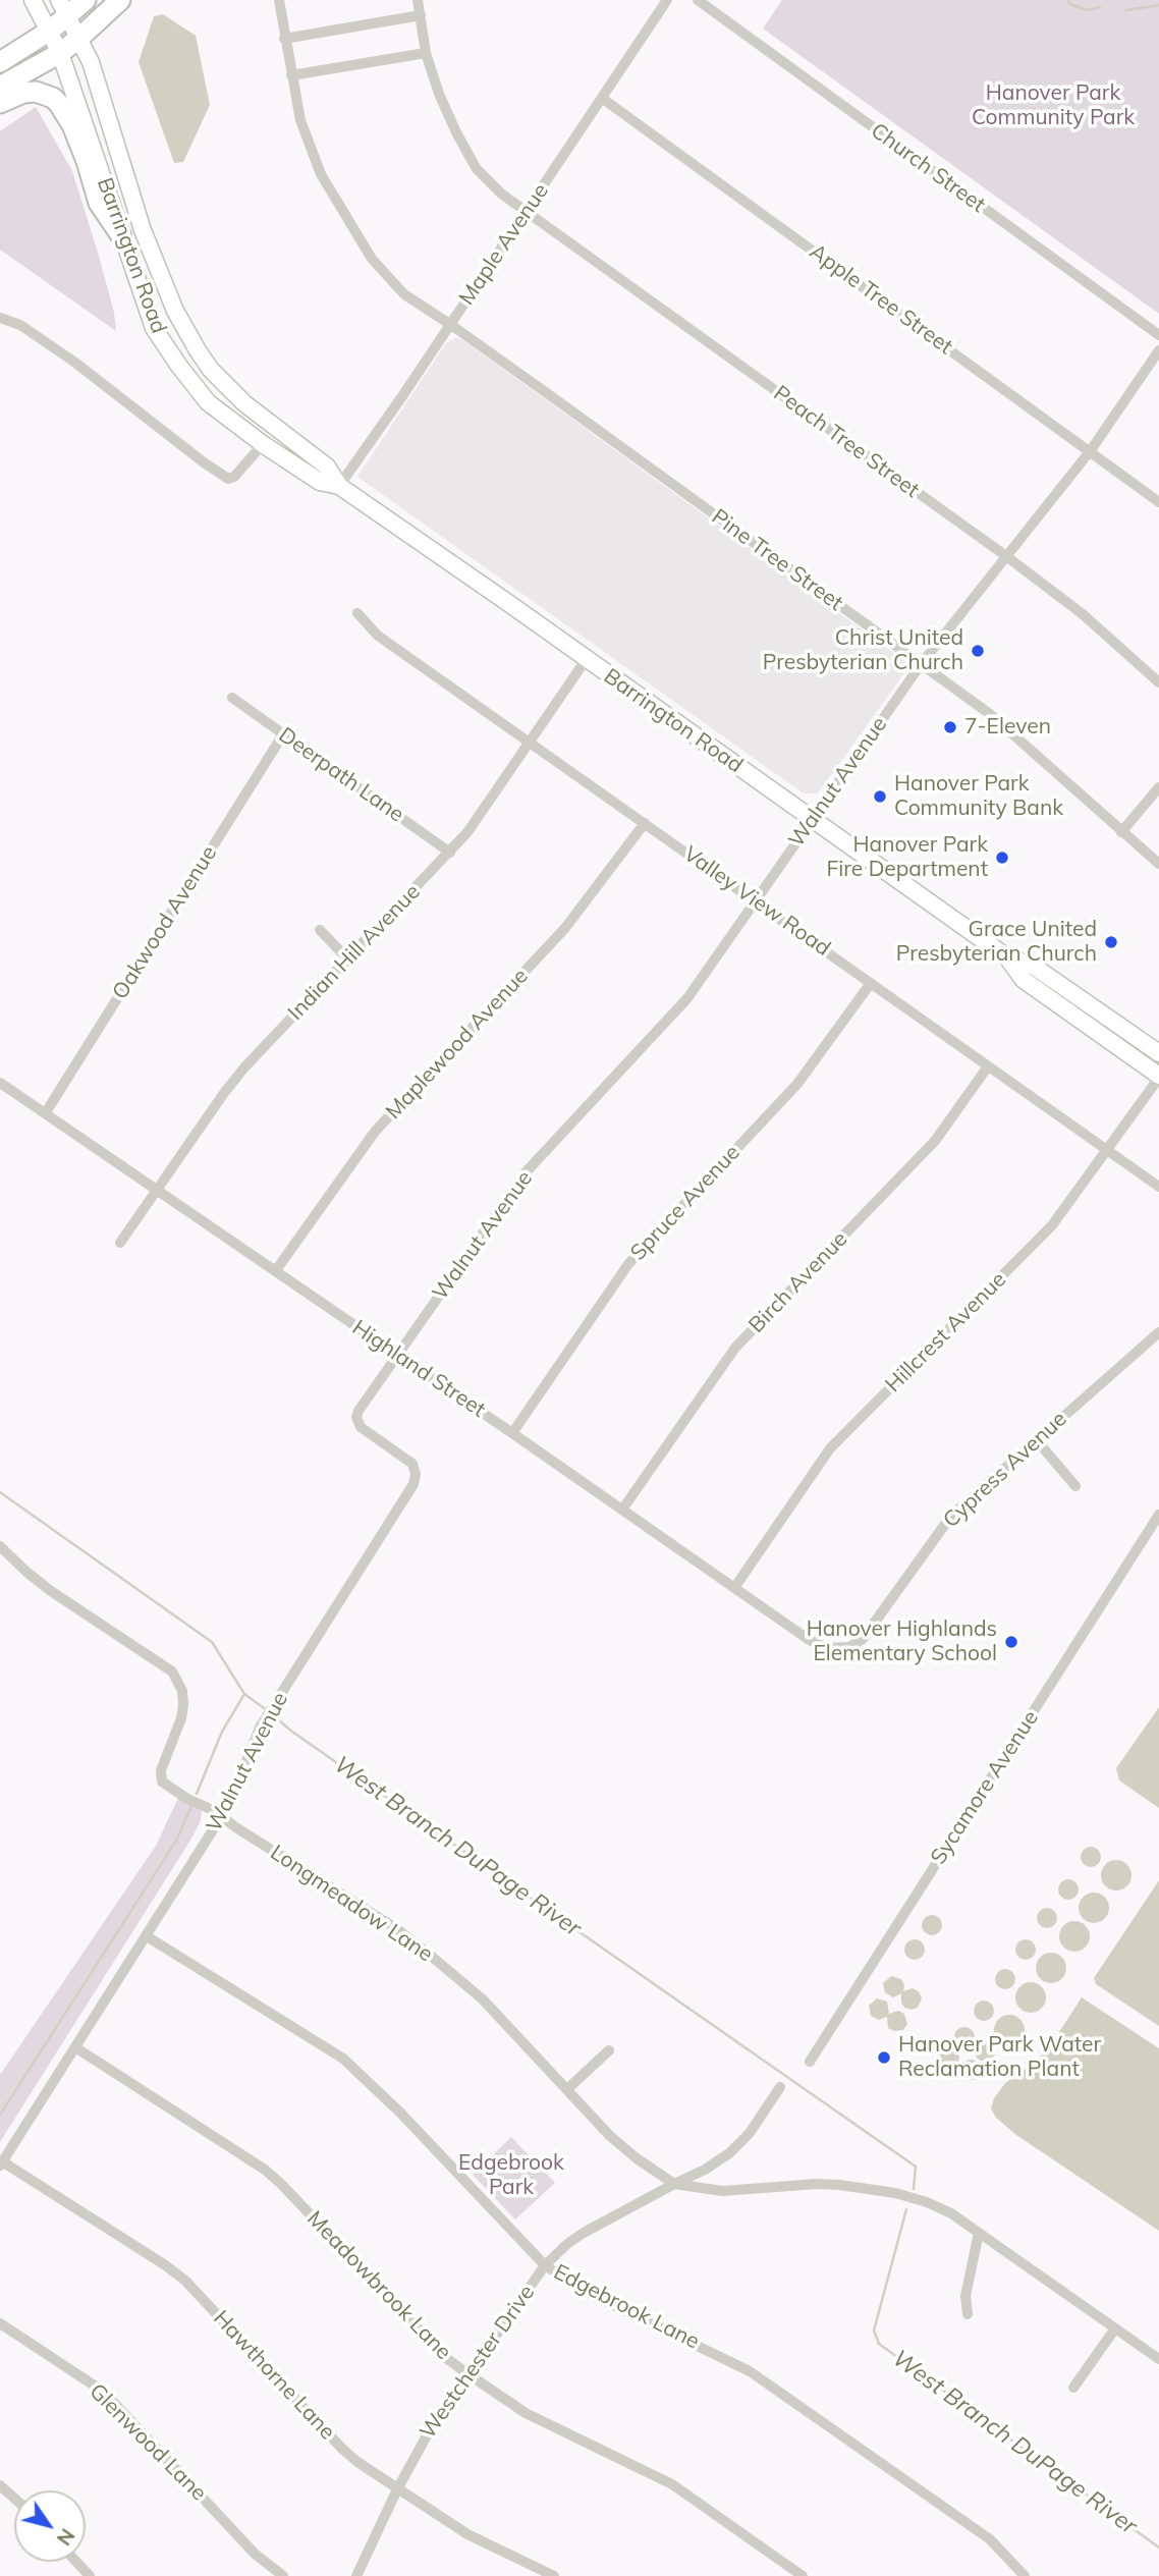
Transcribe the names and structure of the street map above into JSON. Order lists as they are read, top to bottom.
{
  "streets": {
    "main road": ["Barrington Road"],
    "street": [
      "Church Street",
      "Maple Avenue",
      "Apple Tree Street",
      "Peach Tree Street",
      "Pine Tree Street",
      "Deerpath Lane",
      "Walnut Avenue",
      "Valley View Road",
      "Oakwood Avenue",
      "Indian Hill Avenue",
      "Maplewood Avenue",
      "Spruce Avenue",
      "Birch Avenue",
      "Hillcrest Avenue",
      "Highland Street",
      "Cypress Avenue",
      "Sycamore Avenue",
      "Longmeadow Lane",
      "Meadowbrook Lane",
      "Edgebrook Lane",
      "Westchester Drive",
      "Hawthorne Lane",
      "Glenwood Lane"
    ]
  },
  "crossings": [
    ["Maple Avenue", "Barrington Road"],
    ["Maple Avenue", "Apple Tree Street"],
    ["Maple Avenue", "Peach Tree Street"],
    ["Maple Avenue", "Pine Tree Street"],
    ["Barrington Road", "Walnut Avenue"],
    ["Barrington Road", "Indian Hill Avenue"],
    ["Barrington Road", "Hillcrest Avenue"],
    ["Apple Tree Street", "Walnut Avenue"],
    ["Peach Tree Street", "Walnut Avenue"],
    ["Pine Tree Street", "Walnut Avenue"],
    ["Deerpath Lane", "Oakwood Avenue"],
    ["Deerpath Lane", "Indian Hill Avenue"],
    ["Walnut Avenue", "Valley View Road"],
    ["Walnut Avenue", "Highland Street"],
    ["Walnut Avenue", "Longmeadow Lane"],
    ["Walnut Avenue", "Meadowbrook Lane"],
    ["Walnut Avenue", "Edgebrook Lane"],
    ["Walnut Avenue", "Hawthorne Lane"],
    ["Valley View Road", "Indian Hill Avenue"],
    ["Valley View Road", "Maplewood Avenue"],
    ["Valley View Road", "Spruce Avenue"],
    ["Valley View Road", "Birch Avenue"],
    ["Valley View Road", "Hillcrest Avenue"],
    ["Oakwood Avenue", "Highland Street"],
    ["Indian Hill Avenue", "Highland Street"],
    ["Maplewood Avenue", "Highland Street"],
    ["Spruce Avenue", "Highland Street"],
    ["Birch Avenue", "Highland Street"],
    ["Hillcrest Avenue", "Highland Street"],
    ["Highland Street", "Cypress Avenue"],
    ["Longmeadow Lane", "Westchester Drive"],
    ["Meadowbrook Lane", "Westchester Drive"],
    ["Edgebrook Lane", "Westchester Drive"],
    ["Westchester Drive", "Hawthorne Lane"]
  ],
  "water": ["West Branch DuPage River"],
  "parks": ["Hanover Park Community Park", "Edgebrook Park"],
  "places": [
    "Christ United Presbyterian Church",
    "7-Eleven",
    "Hanover Park Community Bank",
    "Hanover Park Fire Department",
    "Grace United Presbyterian Church",
    "Hanover Highlands Elementary School",
    "Hanover Park Water Reclamation Plant"
  ],
  "north": "bottom right"
}
